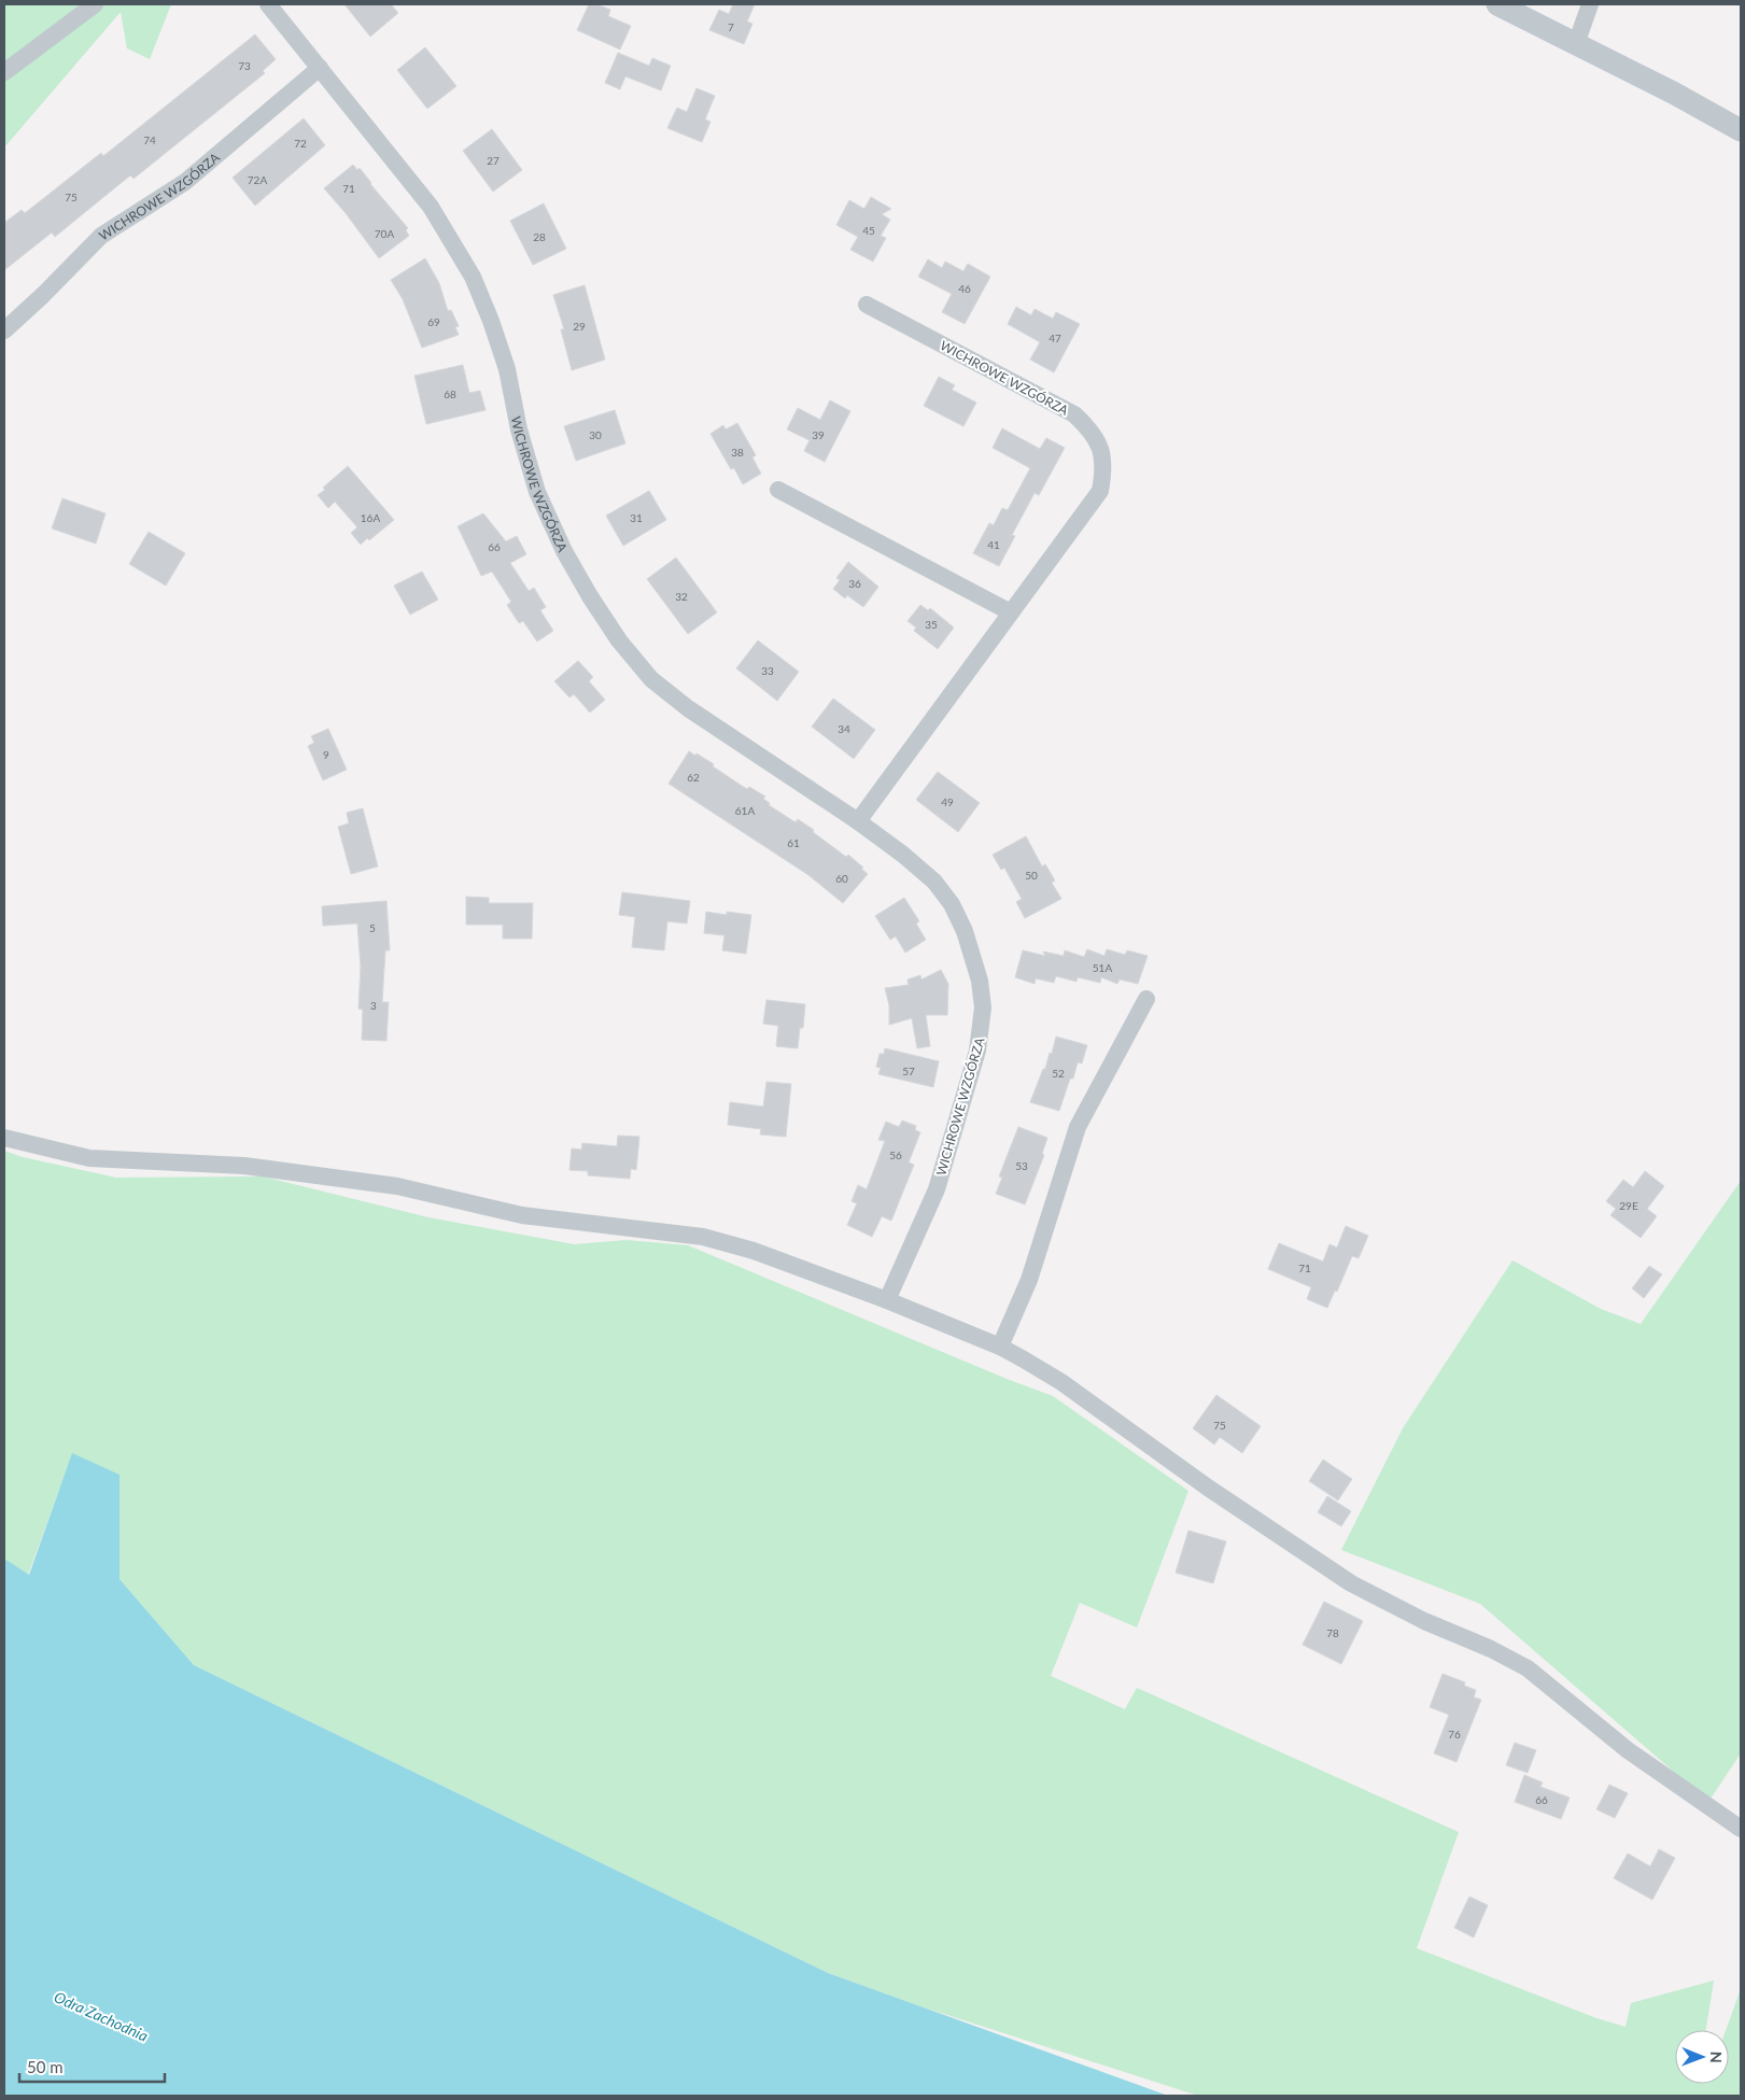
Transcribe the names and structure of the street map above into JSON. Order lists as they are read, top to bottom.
{
  "streets": {
    "street": ["WICHROWE WZGÓRZA"]
  },
  "water": ["Odra Zachodnia"],
  "house_numbers": [
    "7",
    "73",
    "74",
    "72",
    "27",
    "72A",
    "71",
    "75",
    "45",
    "70A",
    "28",
    "46",
    "69",
    "29",
    "47",
    "68",
    "30",
    "39",
    "38",
    "16A",
    "31",
    "41",
    "66",
    "36",
    "32",
    "35",
    "33",
    "34",
    "9",
    "62",
    "49",
    "61A",
    "61",
    "50",
    "60",
    "5",
    "51A",
    "3",
    "57",
    "52",
    "56",
    "53",
    "29E",
    "71",
    "75",
    "78",
    "76",
    "66"
  ],
  "scale_bar": "50 m",
  "north": "right"
}
